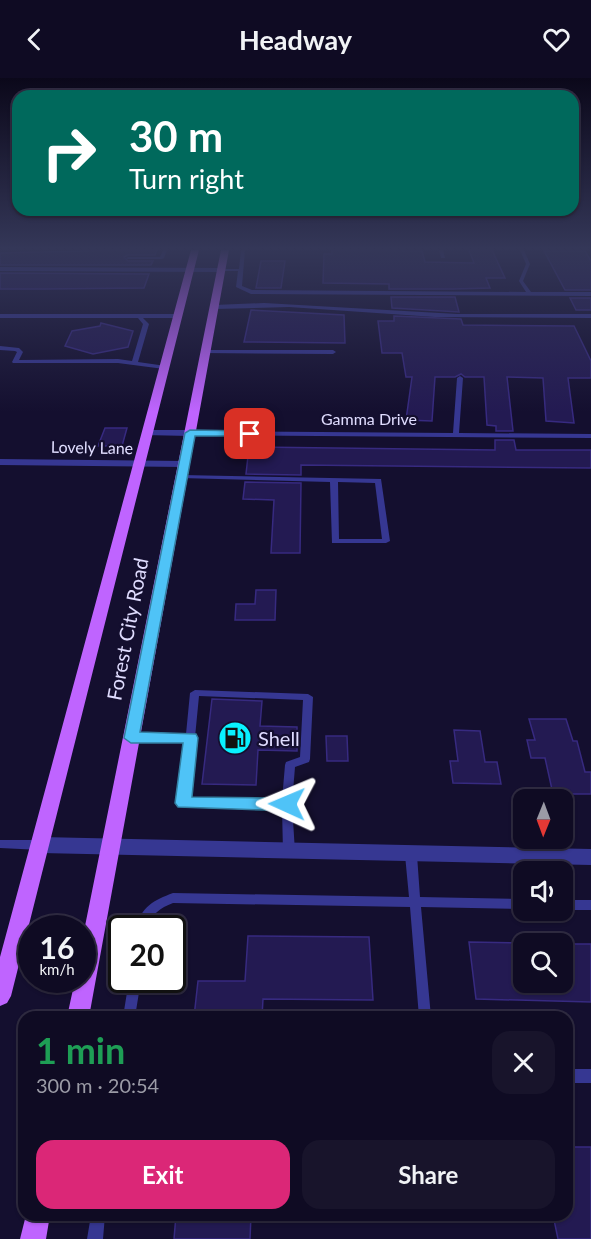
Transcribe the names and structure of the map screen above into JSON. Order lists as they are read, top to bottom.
{
  "streets": {
    "main road": ["Forest City Road"],
    "street": ["Gamma Drive", "Lovely Lane"]
  },
  "crossings": [
    ["Gamma Drive", "Forest City Road"],
    ["Lovely Lane", "Forest City Road"]
  ],
  "places": {
    "fuel station": ["Shell"]
  },
  "north": "bottom",
  "page": {
    "header": "Headway",
    "turn": ["30 m", "Turn right"],
    "speed": "16 km/h",
    "limit": "20",
    "heading": ["1 min", "300 m · 20:54"],
    "buttons": ["Exit", "Share"]
  }
}
